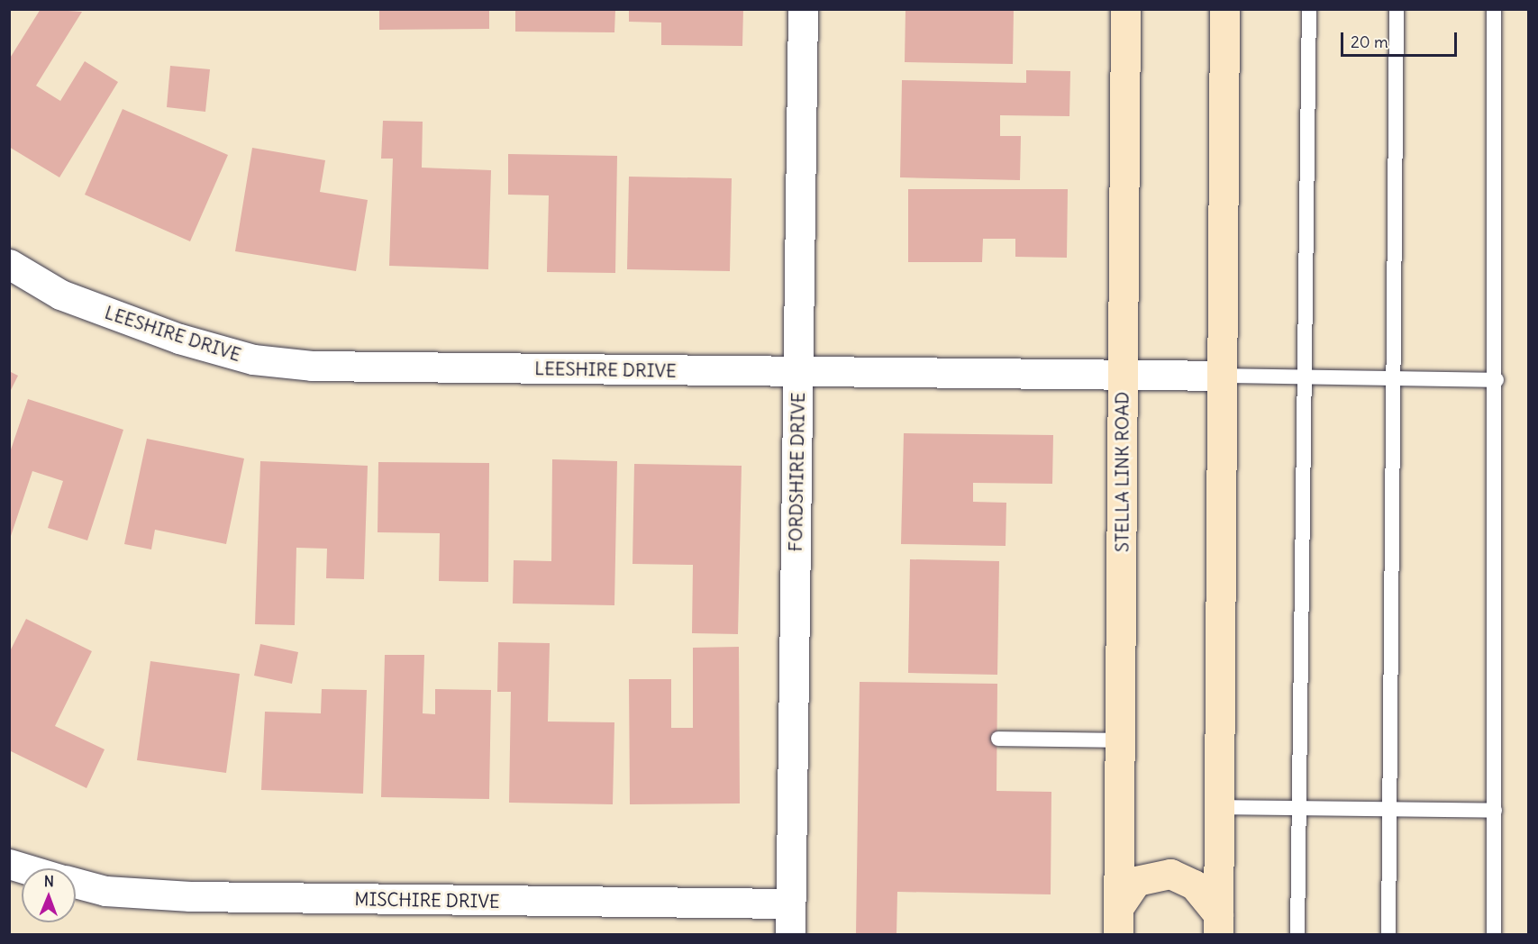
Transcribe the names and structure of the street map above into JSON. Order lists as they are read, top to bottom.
{
  "streets": {
    "main road": ["STELLA LINK ROAD"],
    "street": ["LEESHIRE DRIVE", "FORDSHIRE DRIVE", "MISCHIRE DRIVE"]
  },
  "crossings": [
    ["LEESHIRE DRIVE", "FORDSHIRE DRIVE"],
    ["LEESHIRE DRIVE", "STELLA LINK ROAD"],
    ["FORDSHIRE DRIVE", "MISCHIRE DRIVE"]
  ],
  "scale_bar": "20 m",
  "north": "top"
}
